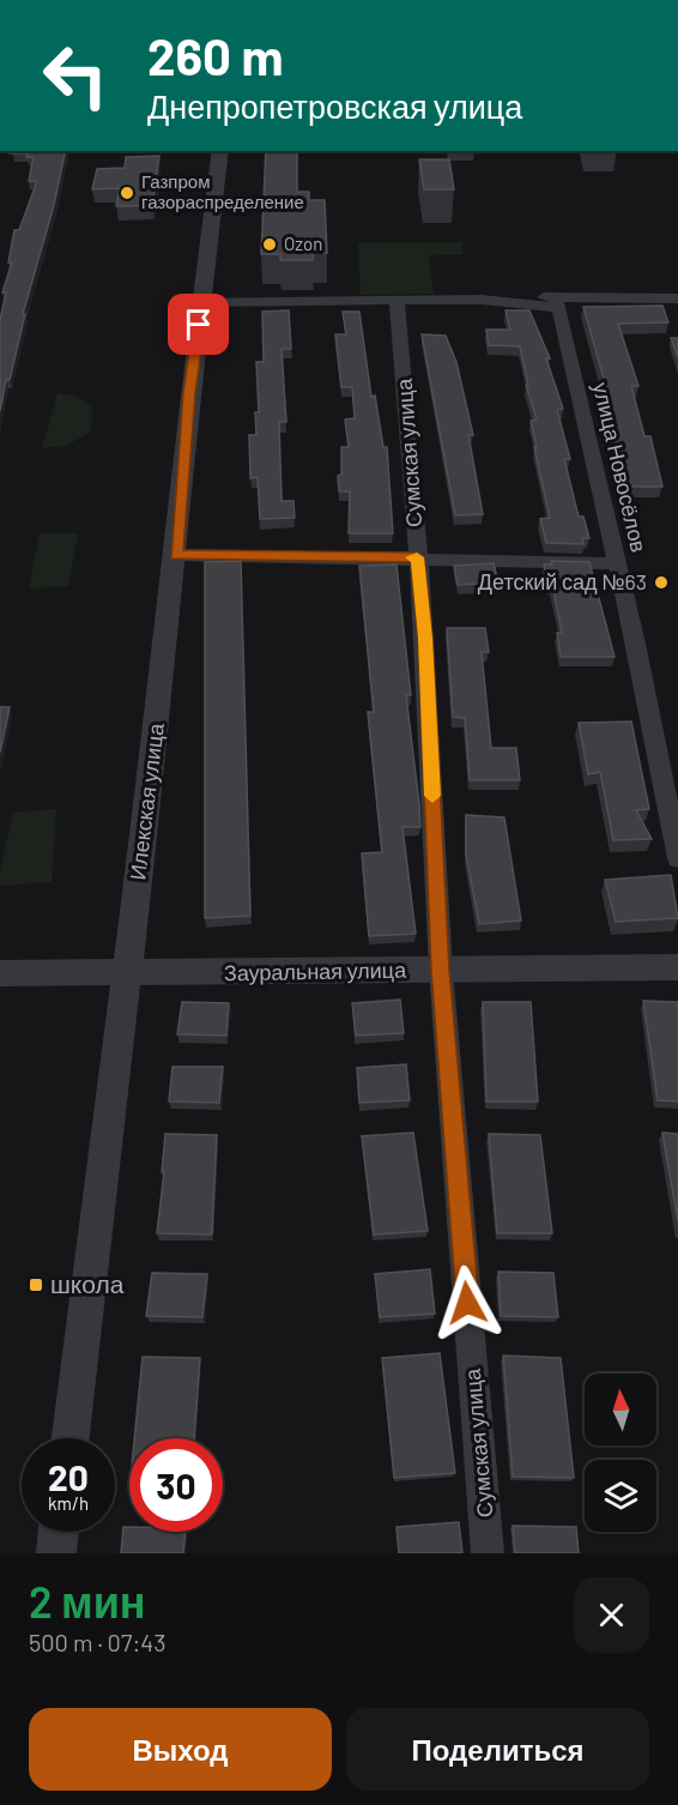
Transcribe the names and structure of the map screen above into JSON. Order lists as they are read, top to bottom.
{
  "streets": {
    "street": [
      "Сумская улица",
      "улица Новосёлов",
      "Илекская улица",
      "Зауральная улица"
    ]
  },
  "crossings": [
    ["Сумская улица", "Зауральная улица"],
    ["Илекская улица", "Зауральная улица"]
  ],
  "places": {
    "other": ["Газпром газораспределение", "Ozon", "Детский сад №63"],
    "transit": ["школа"]
  },
  "north": "top",
  "page": {
    "turn": ["260 m", "Днепропетровская улица"],
    "speed": "20 km/h",
    "limit": "30",
    "heading": ["2 мин", "500 m · 07:43"],
    "buttons": ["Выход", "Поделиться"]
  }
}
